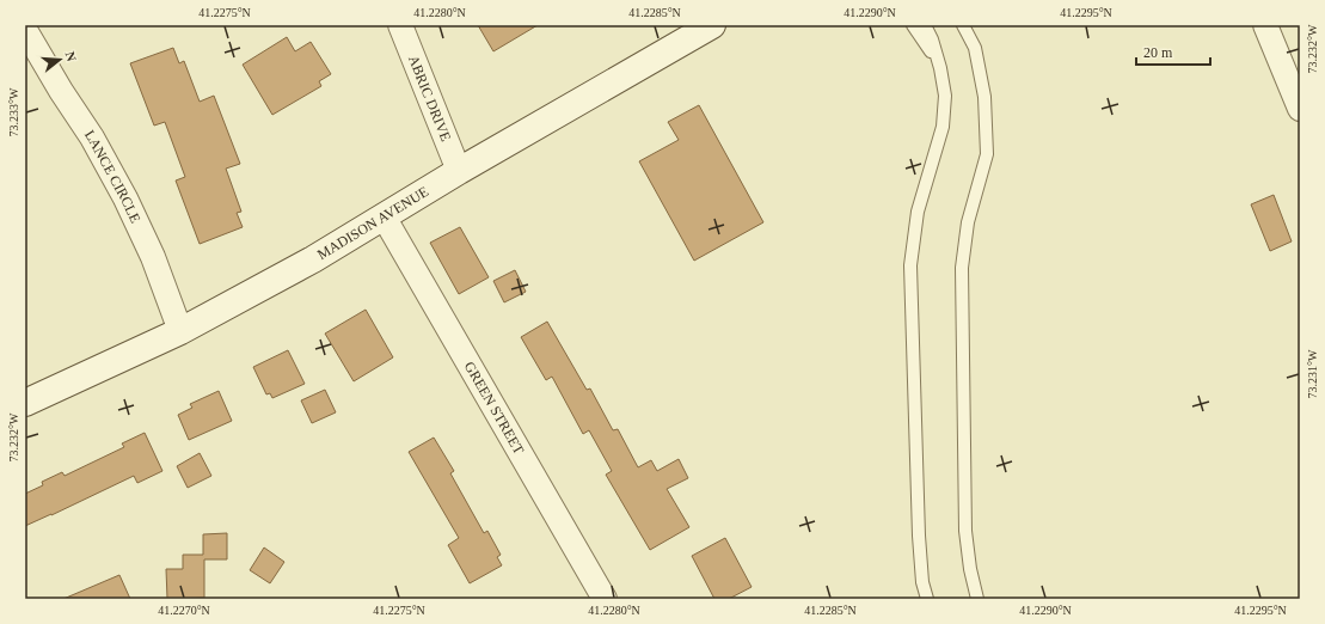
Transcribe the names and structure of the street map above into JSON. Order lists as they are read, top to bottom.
{
  "streets": {
    "street": [
      "ABRIC DRIVE",
      "LANCE CIRCLE",
      "MADISON AVENUE",
      "GREEN STREET"
    ]
  },
  "crossings": [
    ["ABRIC DRIVE", "MADISON AVENUE"],
    ["LANCE CIRCLE", "MADISON AVENUE"],
    ["MADISON AVENUE", "GREEN STREET"]
  ],
  "scale_bar": "20 m",
  "north": "right",
  "coordinates": [
    "41.2275°N",
    "41.2280°N",
    "41.2285°N",
    "41.2290°N",
    "41.2295°N",
    "73.232°W",
    "73.233°W",
    "73.231°W",
    "41.2270°N"
  ]
}
